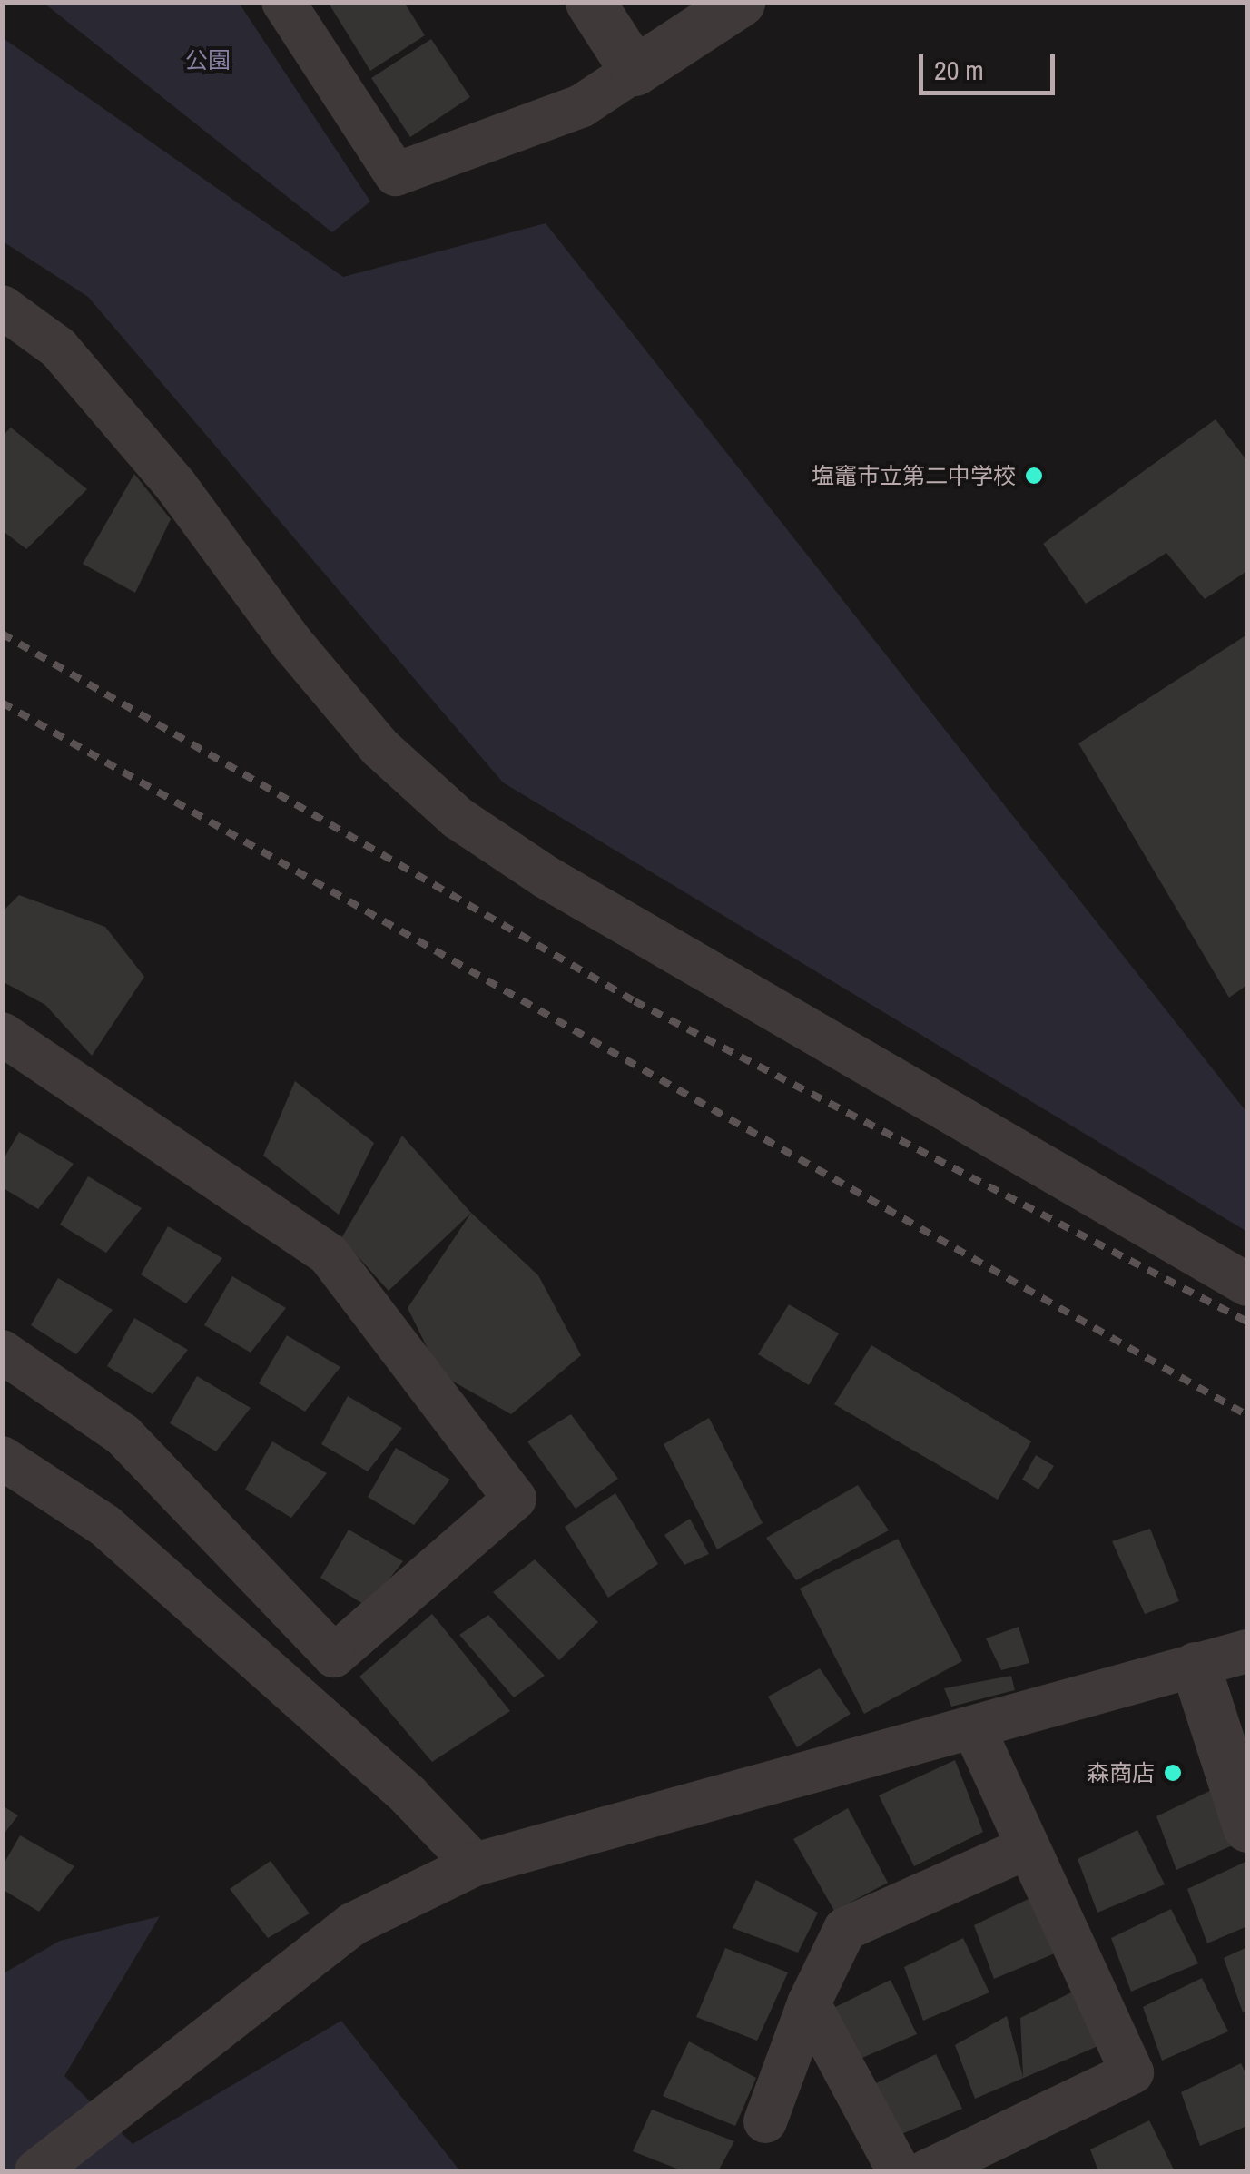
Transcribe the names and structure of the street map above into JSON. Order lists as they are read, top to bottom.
{
  "parks": ["公園"],
  "places": ["塩竈市立第二中学校", "森商店"],
  "scale_bar": "20 m"
}
